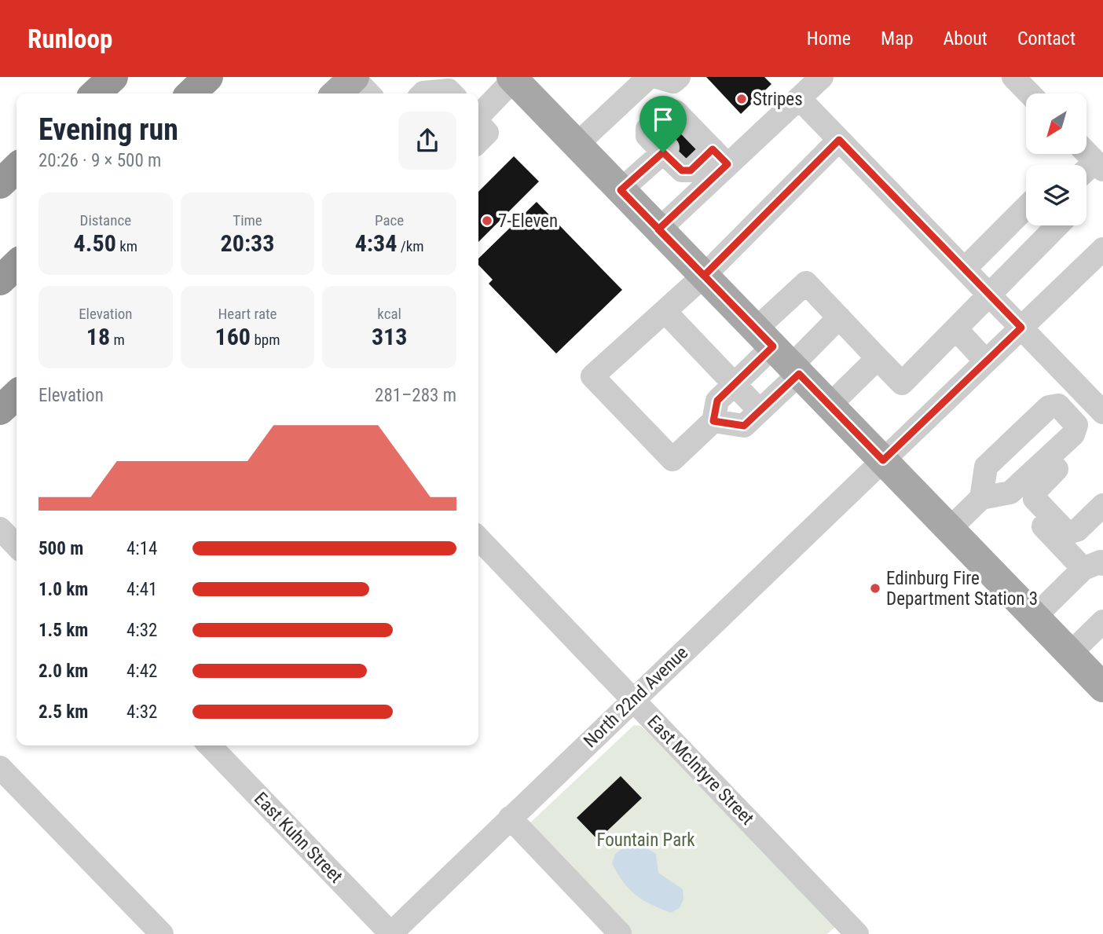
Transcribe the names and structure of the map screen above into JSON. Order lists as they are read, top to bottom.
{
  "streets": {
    "street": ["North 22nd Avenue", "East McIntyre Street", "East Kuhn Street"]
  },
  "crossings": [
    ["North 22nd Avenue", "East McIntyre Street"],
    ["North 22nd Avenue", "East Kuhn Street"]
  ],
  "parks": ["Fountain Park"],
  "places": ["Stripes", "7-Eleven", "Edinburg Fire Department Station 3"],
  "north": "bottom left",
  "page": {
    "header": "Runloop",
    "nav": [
      "Home",
      "Map",
      "About",
      "Contact"
    ],
    "heading": ["Evening run", "20:26 · 9 × 500 m"],
    "stats": [
      ["Distance", "4.50 km"],
      ["Time", "20:33"],
      ["Pace", "4:34 /km"],
      ["Elevation", "18 m"],
      ["Heart rate", "160 bpm"],
      ["kcal", "313"]
    ],
    "chart": ["Elevation", "281–283 m"],
    "list": [
      {
        "name": "500 m",
        "note": "4:14"
      },
      {
        "name": "1.0 km",
        "note": "4:41"
      },
      {
        "name": "1.5 km",
        "note": "4:32"
      },
      {
        "name": "2.0 km",
        "note": "4:42"
      },
      {
        "name": "2.5 km",
        "note": "4:32"
      }
    ]
  }
}
